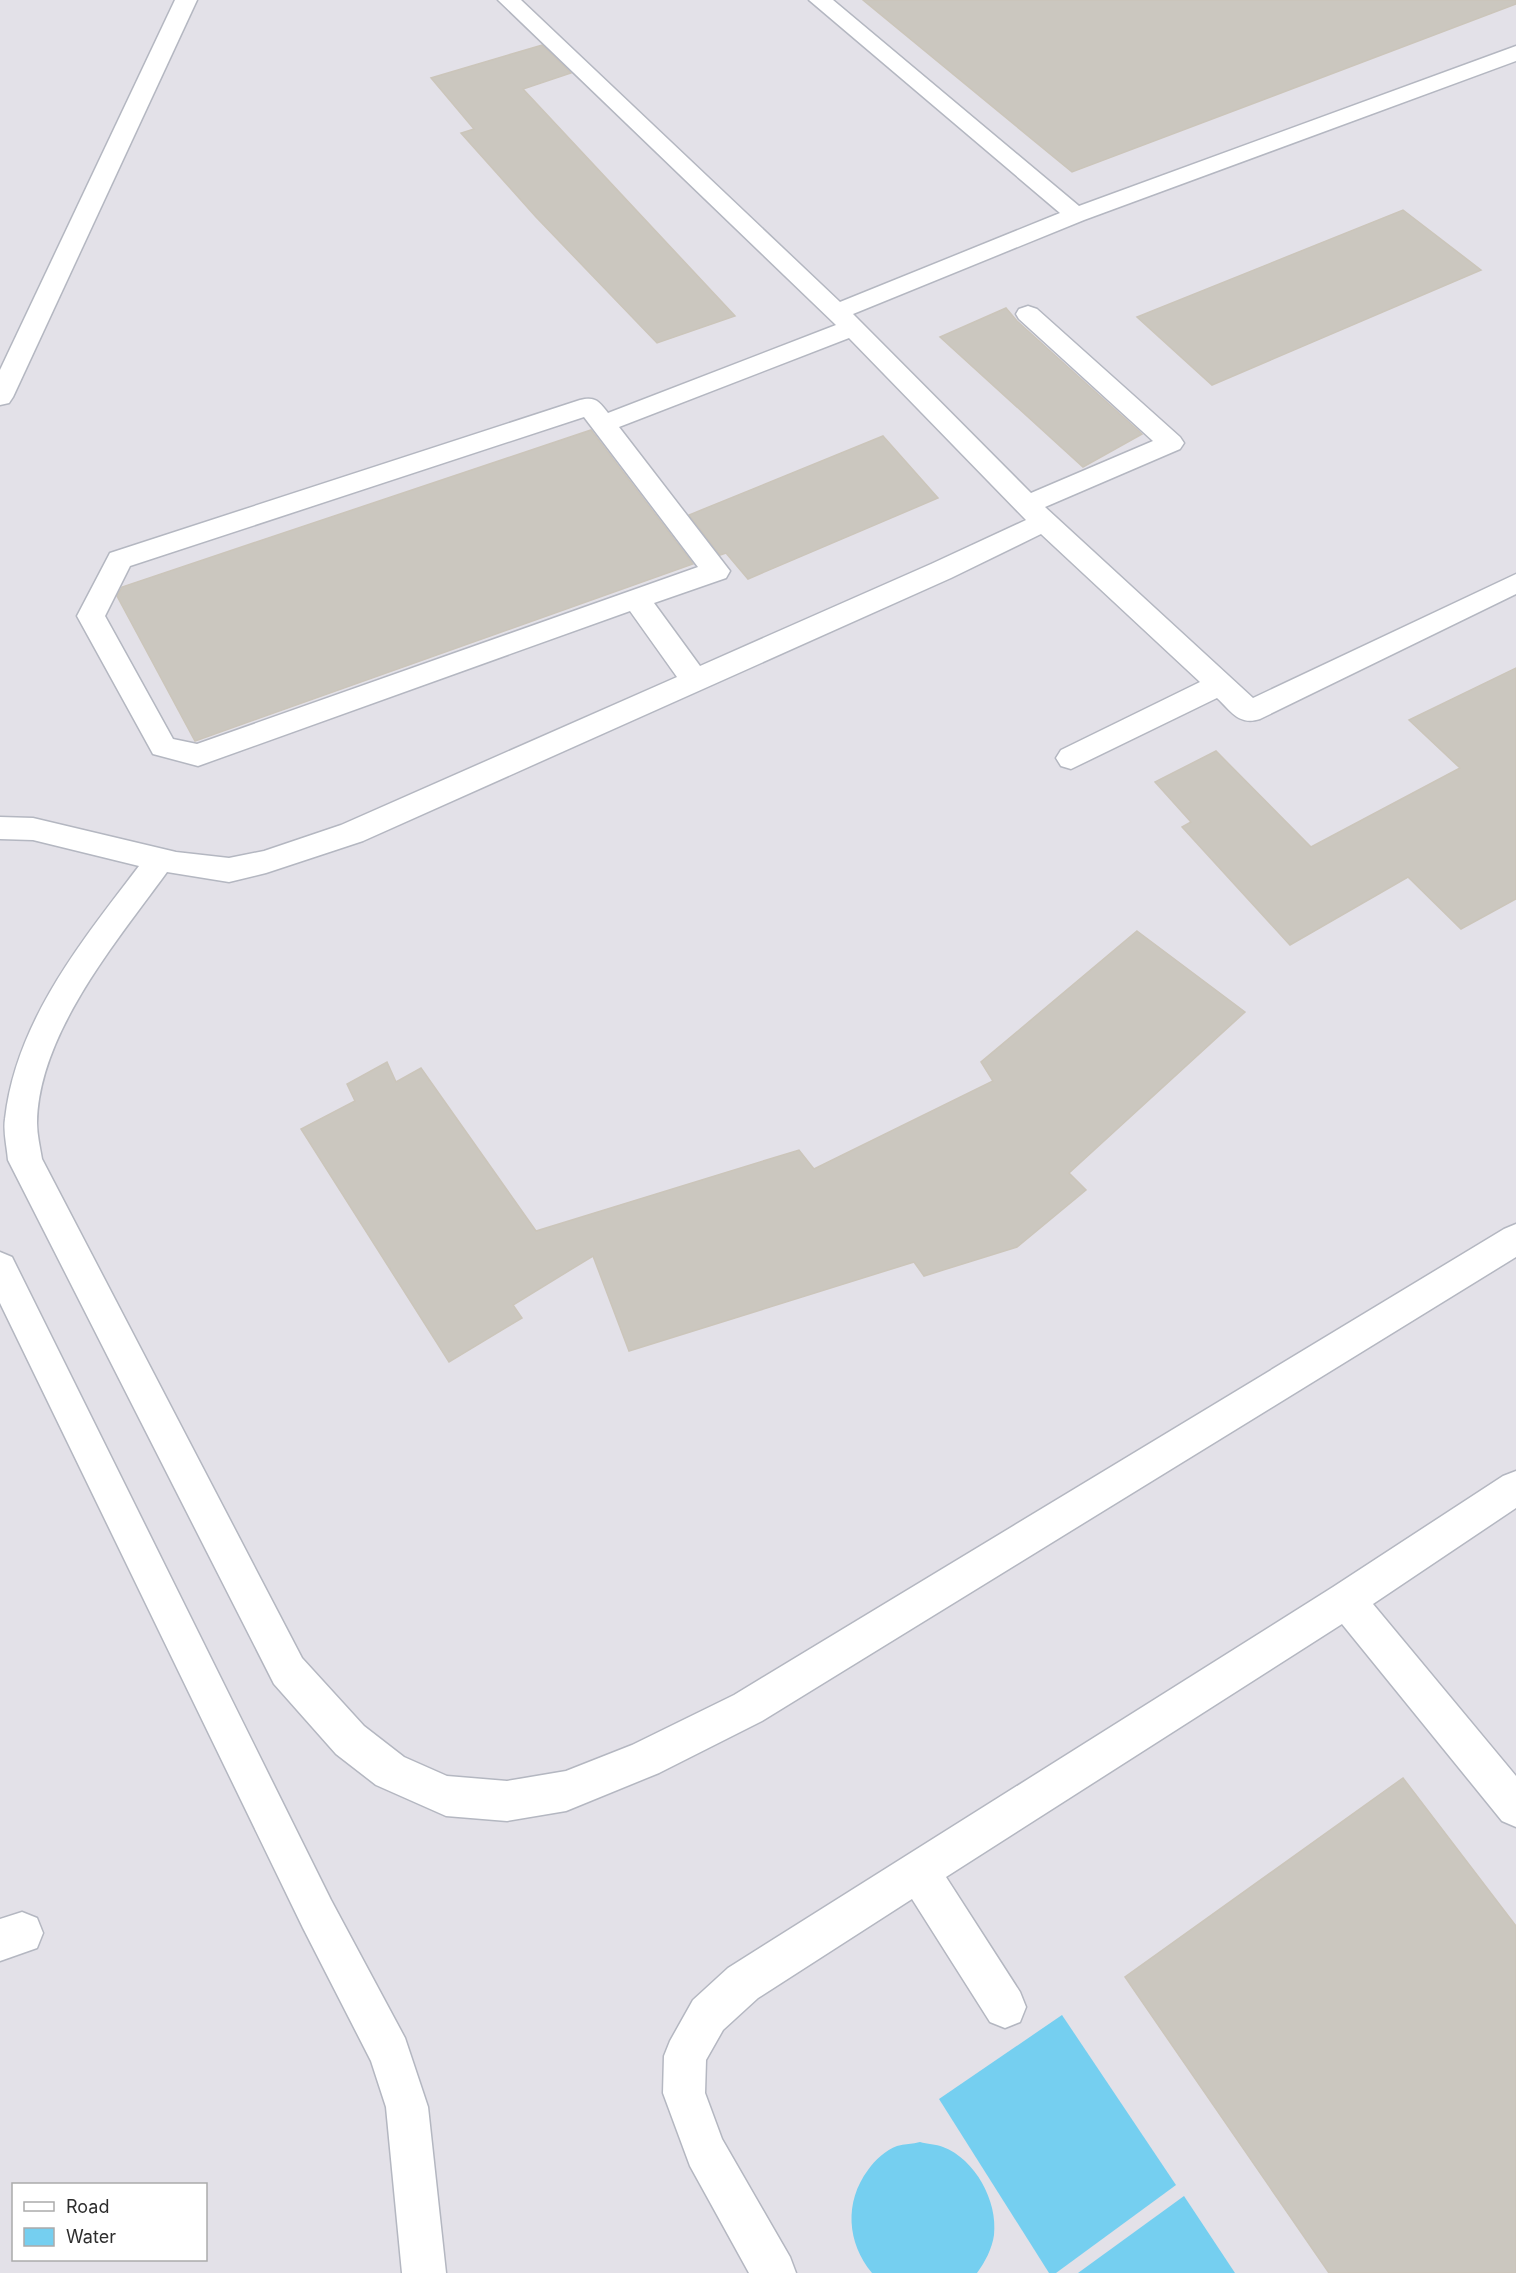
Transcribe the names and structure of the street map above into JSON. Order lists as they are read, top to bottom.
{
  "legend": ["Road", "Water"]
}
